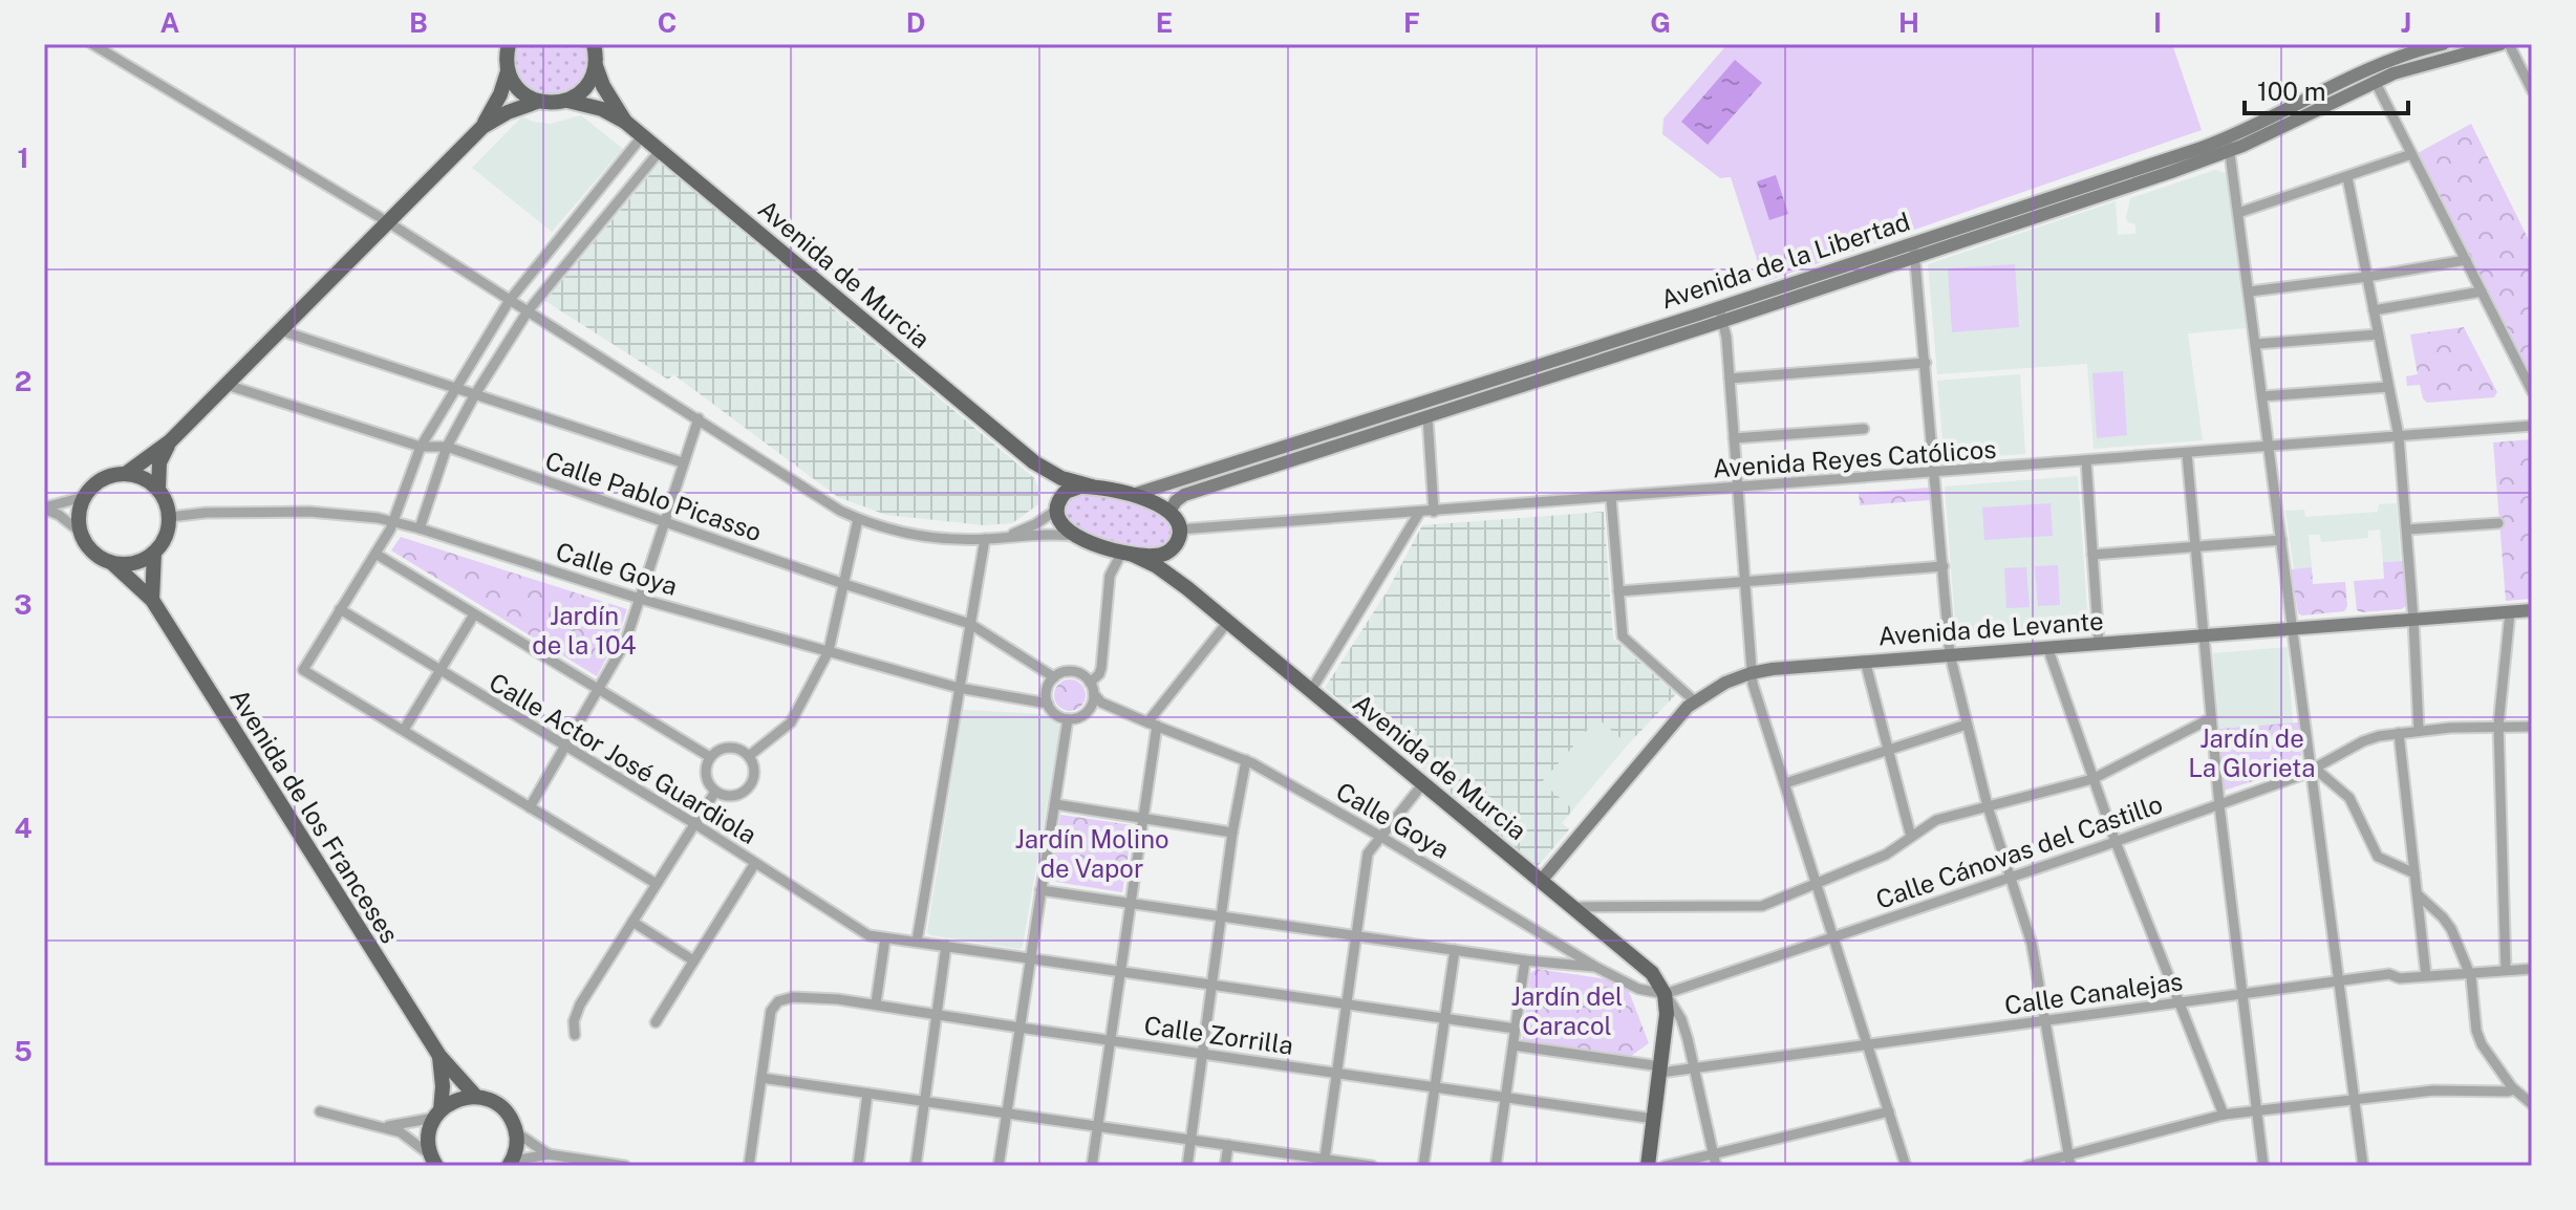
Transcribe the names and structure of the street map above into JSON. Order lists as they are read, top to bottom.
{
  "streets": {
    "main road": [
      "Avenida de la Libertad",
      "Avenida de Murcia",
      "Avenida de Levante",
      "Avenida de los Franceses"
    ],
    "street": [
      "Avenida Reyes Católicos",
      "Calle Pablo Picasso",
      "Calle Goya",
      "Calle Actor José Guardiola",
      "Calle Cánovas del Castillo",
      "Calle Canalejas",
      "Calle Zorrilla"
    ]
  },
  "crossings": [
    ["Avenida de Murcia", "Calle Goya"],
    ["Avenida de Murcia", "Avenida de Levante"],
    ["Avenida de Murcia", "Calle Cánovas del Castillo"],
    ["Calle Pablo Picasso", "Calle Goya"],
    ["Calle Goya", "Avenida de los Franceses"],
    ["Calle Goya", "Calle Cánovas del Castillo"]
  ],
  "parks": [
    "Jardín de la 104",
    "Jardín de La Glorieta",
    "Jardín Molino de Vapor",
    "Jardín del Caracol"
  ],
  "scale_bar": "100 m",
  "grid": {
    "columns": [
      "A",
      "B",
      "C",
      "D",
      "E",
      "F",
      "G",
      "H",
      "I",
      "J"
    ],
    "rows": [
      "1",
      "2",
      "3",
      "4",
      "5"
    ]
  }
}
